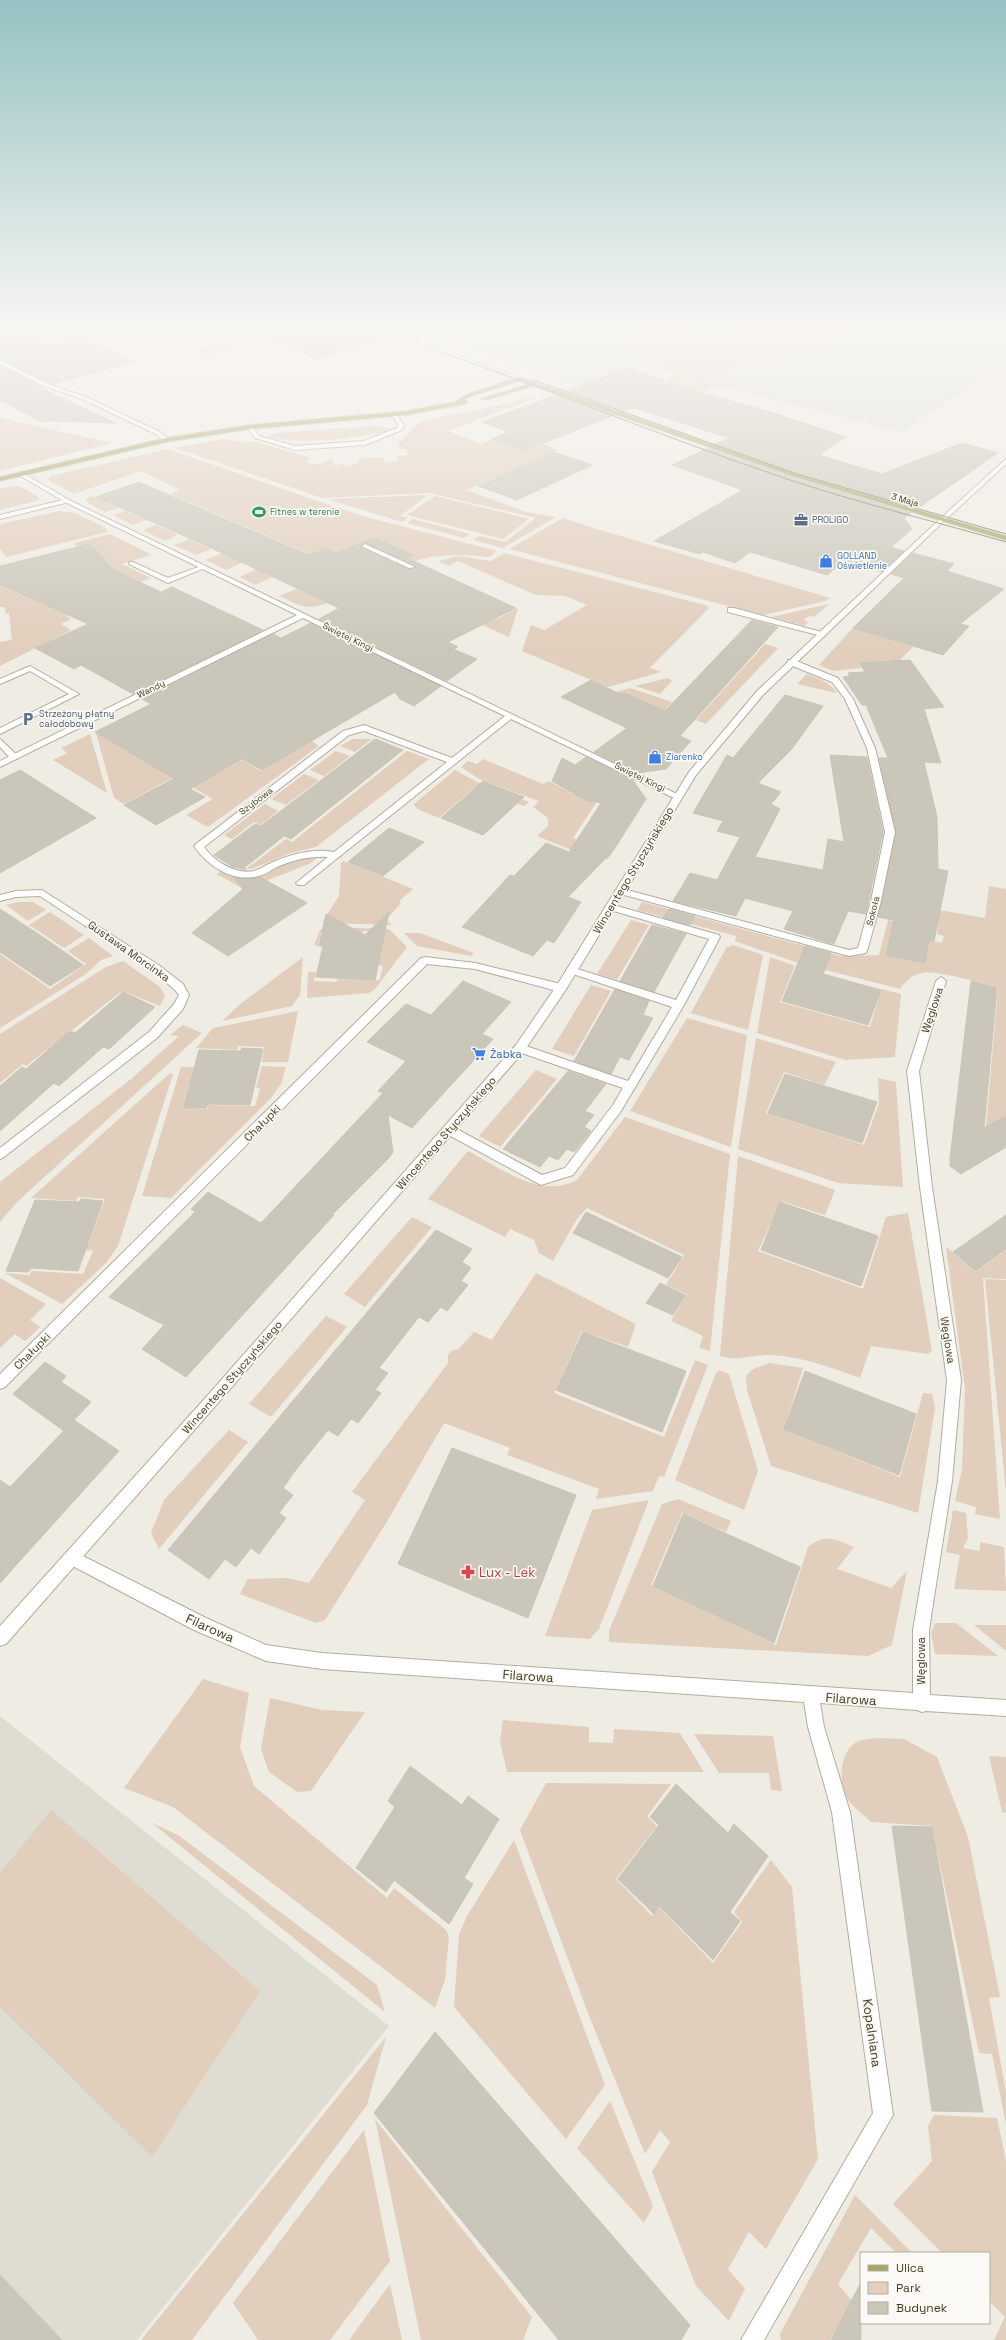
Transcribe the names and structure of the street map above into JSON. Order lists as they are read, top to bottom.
{
  "streets": {
    "main road": ["3 Maja"],
    "street": [
      "Świętej Kingi",
      "Wandy",
      "Szybowa",
      "Wincentego Styczyńskiego",
      "Sokoła",
      "Gustawa Morcinka",
      "Węglowa",
      "Chałupki",
      "Filarowa",
      "Kopalniana"
    ]
  },
  "crossings": [
    ["3 Maja", "Wincentego Styczyńskiego"],
    ["Świętej Kingi", "Wandy"],
    ["Świętej Kingi", "Wincentego Styczyńskiego"],
    ["Wincentego Styczyńskiego", "Sokoła"],
    ["Wincentego Styczyńskiego", "Chałupki"],
    ["Wincentego Styczyńskiego", "Filarowa"],
    ["Węglowa", "Filarowa"],
    ["Filarowa", "Kopalniana"]
  ],
  "places": {
    "sports": ["Fitnes w terenie"],
    "office": ["PROLIGO"],
    "shop": ["GOLLAND Oświetlenie", "Ziarenko"],
    "parking": ["Strzeżony płatny całodobowy"],
    "supermarket": ["Żabka"],
    "pharmacy": ["Lux - Lek"]
  },
  "legend": ["Ulica", "Park", "Budynek"]
}
